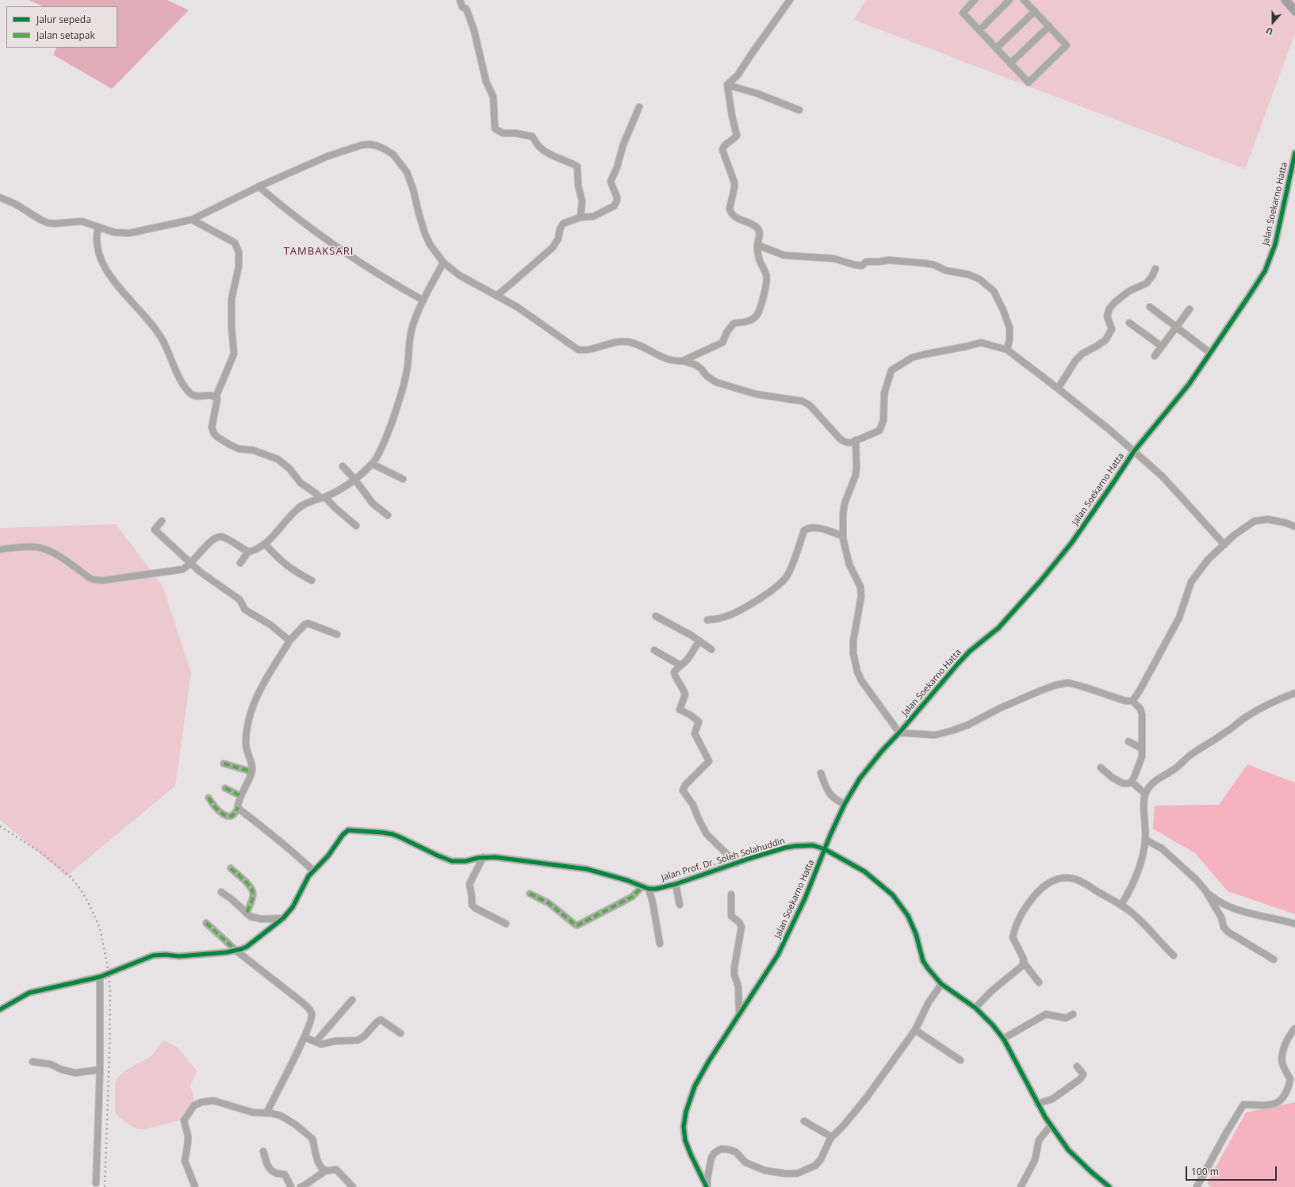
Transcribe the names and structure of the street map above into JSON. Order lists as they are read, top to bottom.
{
  "streets": {
    "street": ["Jalan Soekarno Hatta", "Jalan Prof. Dr. Soleh Solahuddin"]
  },
  "crossings": [
    ["Jalan Soekarno Hatta", "Jalan Prof. Dr. Soleh Solahuddin"]
  ],
  "districts": ["TAMBAKSARI"],
  "legend": ["Jalur sepeda", "Jalan setapak"],
  "scale_bar": "100 m",
  "north": "bottom"
}
